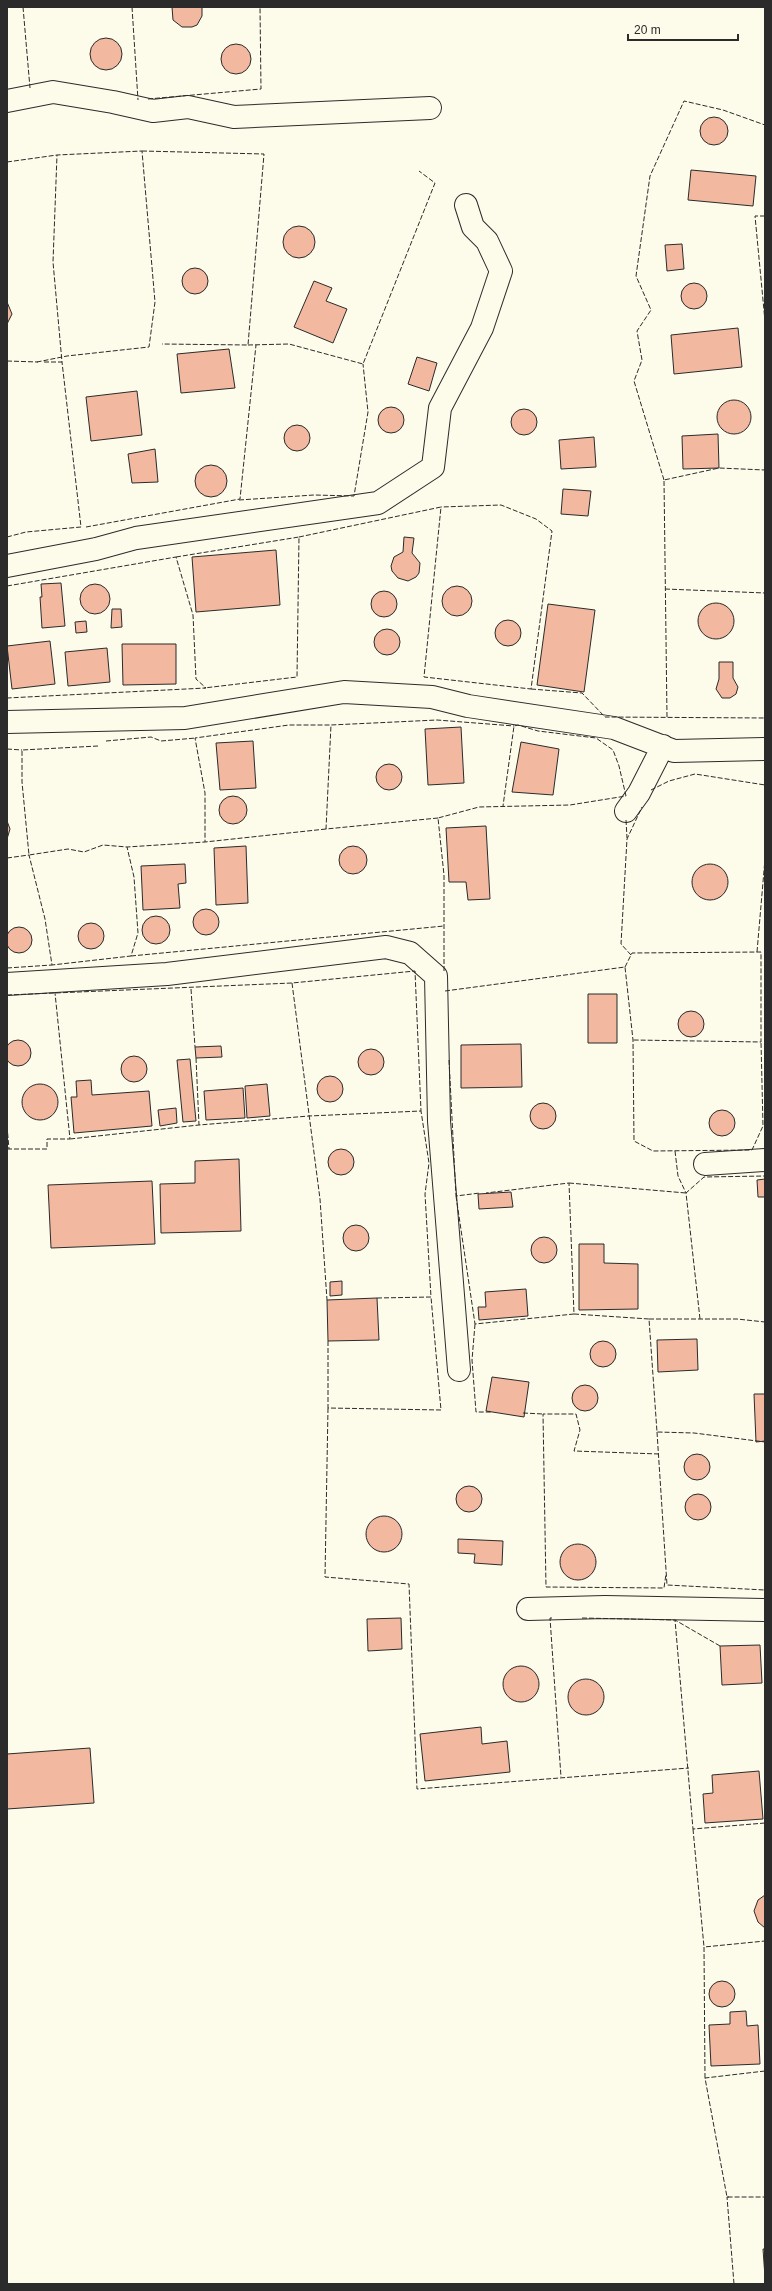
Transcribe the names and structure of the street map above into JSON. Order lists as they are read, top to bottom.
{
  "scale_bar": "20 m"
}
